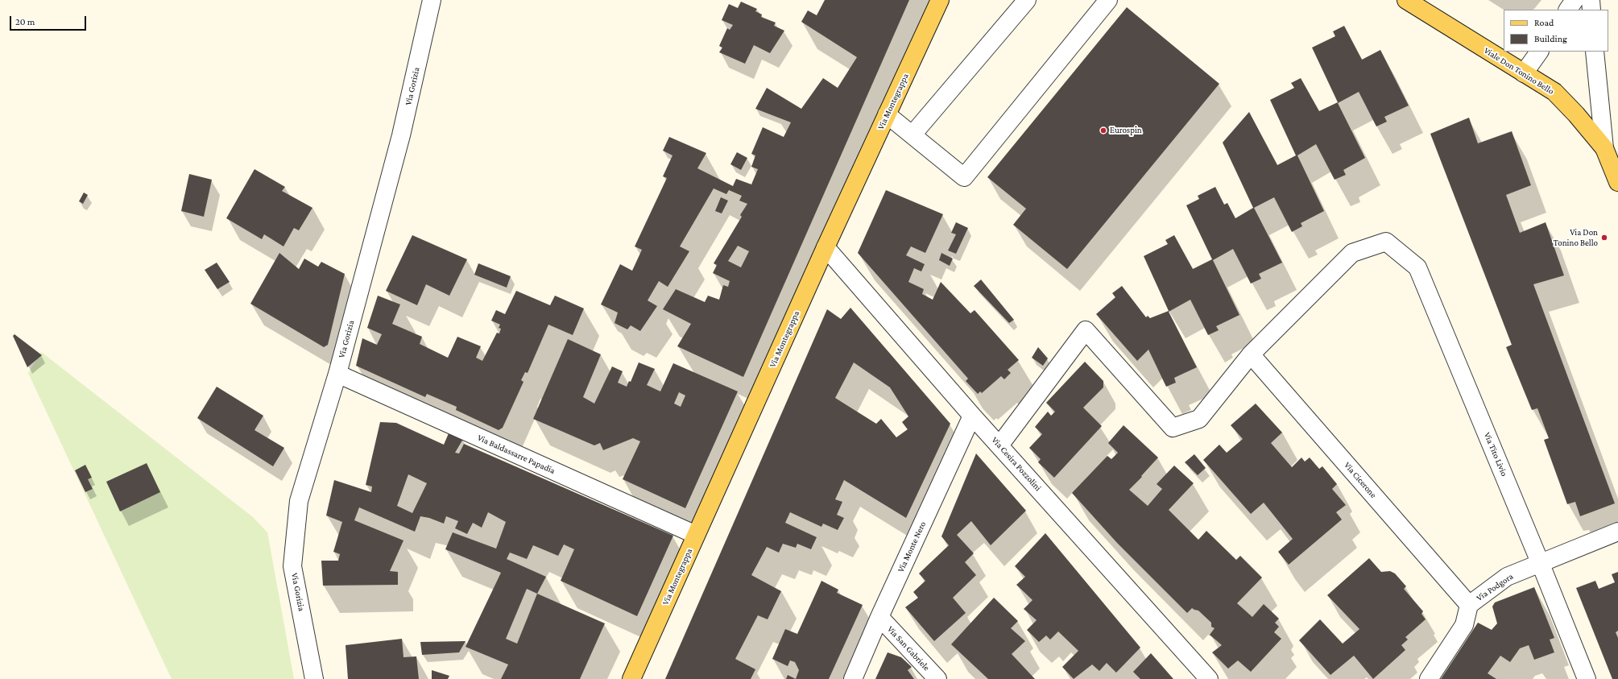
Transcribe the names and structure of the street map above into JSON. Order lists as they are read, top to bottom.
{
  "streets": {
    "main road": ["Viale Don Tonino Bello", "Via Montegrappa"],
    "street": [
      "Via Gorizia",
      "Via Baldassarre Papadia",
      "Via Tito Livio",
      "Via Cesira Pozzolini",
      "Via Cicerone",
      "Via Monte Nero",
      "Via Podgora",
      "Via San Gabriele"
    ]
  },
  "crossings": [
    ["Via Gorizia", "Via Baldassarre Papadia"],
    ["Via Montegrappa", "Via Baldassarre Papadia"],
    ["Via Montegrappa", "Via Cesira Pozzolini"],
    ["Via Tito Livio", "Via Cicerone"],
    ["Via Tito Livio", "Via Podgora"],
    ["Via Cesira Pozzolini", "Via Monte Nero"],
    ["Via Cicerone", "Via Podgora"],
    ["Via Monte Nero", "Via San Gabriele"]
  ],
  "places": ["Eurospin", "Via Don Tonino Bello"],
  "legend": ["Road", "Building"],
  "scale_bar": "20 m"
}
